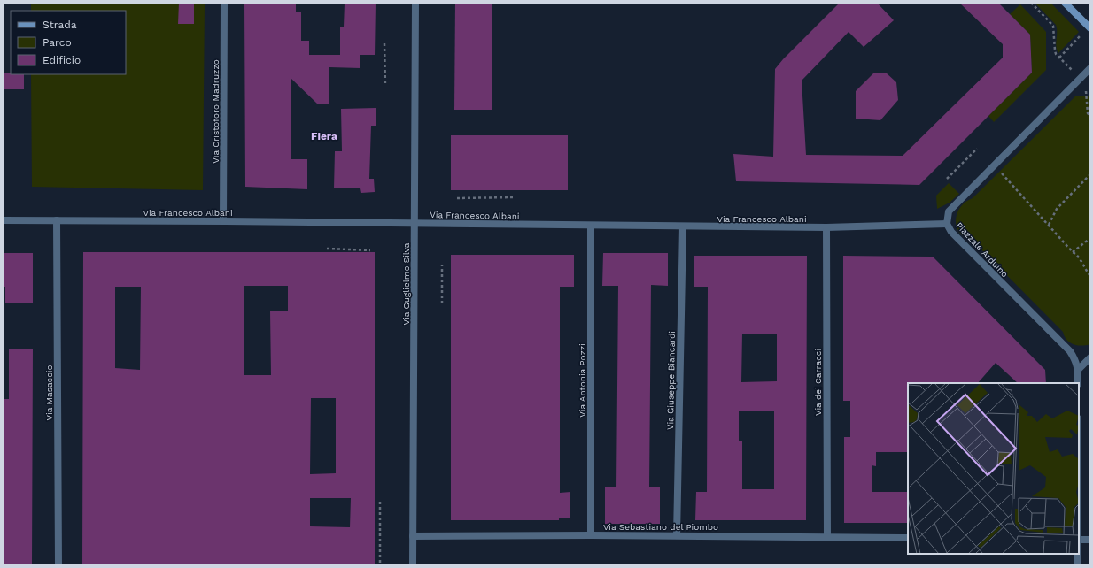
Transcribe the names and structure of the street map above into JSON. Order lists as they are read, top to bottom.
{
  "streets": {
    "street": [
      "Via Cristoforo Madruzzo",
      "Via Francesco Albani",
      "Piazzale Arduino",
      "Via Guglielmo Silva",
      "Via Antonia Pozzi",
      "Via Giuseppe Biancardi",
      "Via dei Carracci",
      "Via Masaccio",
      "Via Sebastiano del Piombo"
    ]
  },
  "crossings": [
    ["Via Cristoforo Madruzzo", "Via Francesco Albani"],
    ["Via Francesco Albani", "Piazzale Arduino"],
    ["Via Francesco Albani", "Via Guglielmo Silva"],
    ["Via Francesco Albani", "Via Antonia Pozzi"],
    ["Via Francesco Albani", "Via Giuseppe Biancardi"],
    ["Via Francesco Albani", "Via dei Carracci"],
    ["Via Francesco Albani", "Via Masaccio"],
    ["Via Guglielmo Silva", "Via Sebastiano del Piombo"],
    ["Via Antonia Pozzi", "Via Sebastiano del Piombo"],
    ["Via Giuseppe Biancardi", "Via Sebastiano del Piombo"],
    ["Via dei Carracci", "Via Sebastiano del Piombo"]
  ],
  "districts": ["Fiera"],
  "legend": ["Strada", "Parco", "Edificio"]
}
